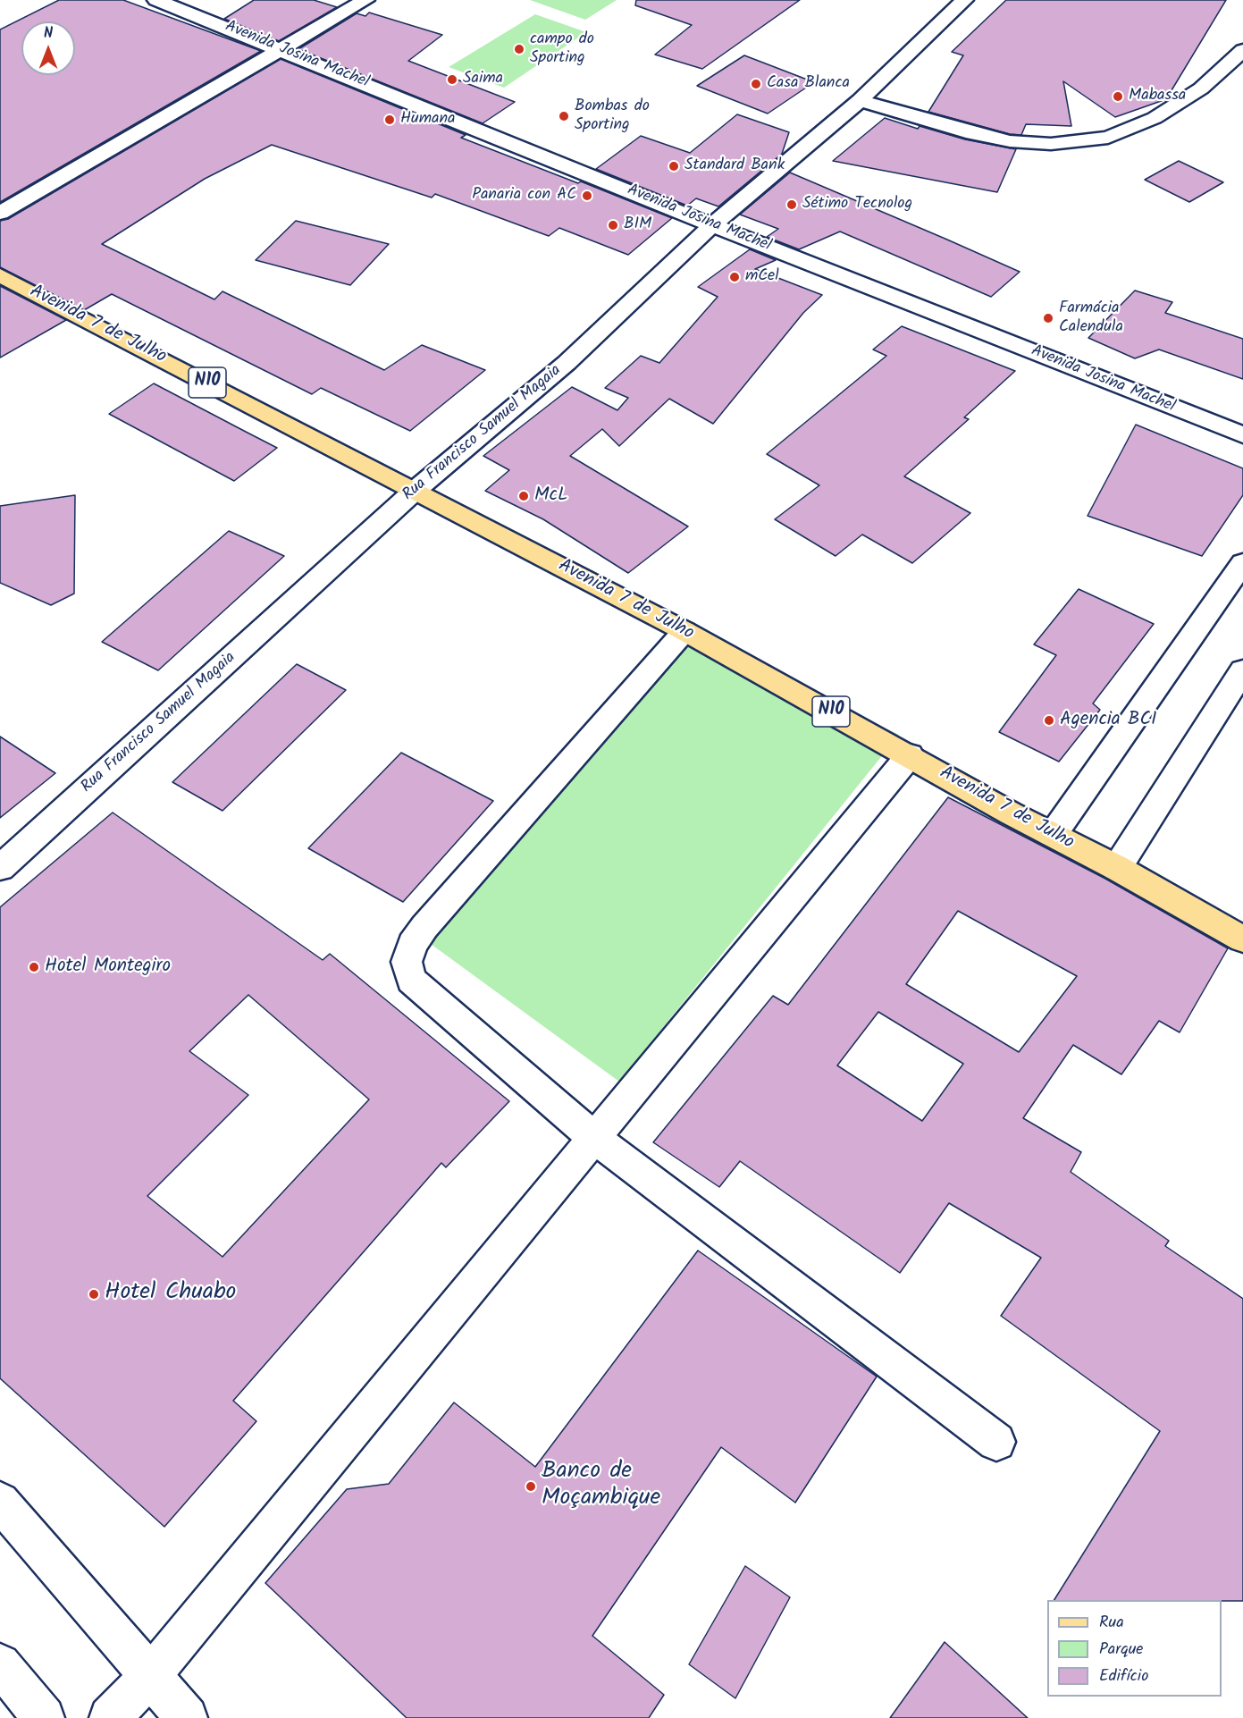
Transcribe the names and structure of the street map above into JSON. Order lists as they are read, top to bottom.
{
  "streets": {
    "main road": ["Avenida 7 de Julho", "N10"],
    "street": ["Avenida Josina Machel", "Rua Francisco Samuel Magaia"]
  },
  "crossings": [
    ["Avenida Josina Machel", "Rua Francisco Samuel Magaia"],
    ["Avenida 7 de Julho", "Rua Francisco Samuel Magaia"]
  ],
  "places": [
    "campo do Sporting",
    "Saima",
    "Casa Blanca",
    "Mabassa",
    "Bombas do Sporting",
    "Humana",
    "Standard Bank",
    "Panaria con AC",
    "Sétimo Tecnolog",
    "BIM",
    "mCel",
    "Farmácia Calendula",
    "McL",
    "Agencia BCI",
    "Hotel Montegiro",
    "Hotel Chuabo",
    "Banco de Moçambique"
  ],
  "legend": ["Rua", "Parque", "Edifício"],
  "north": "top"
}
